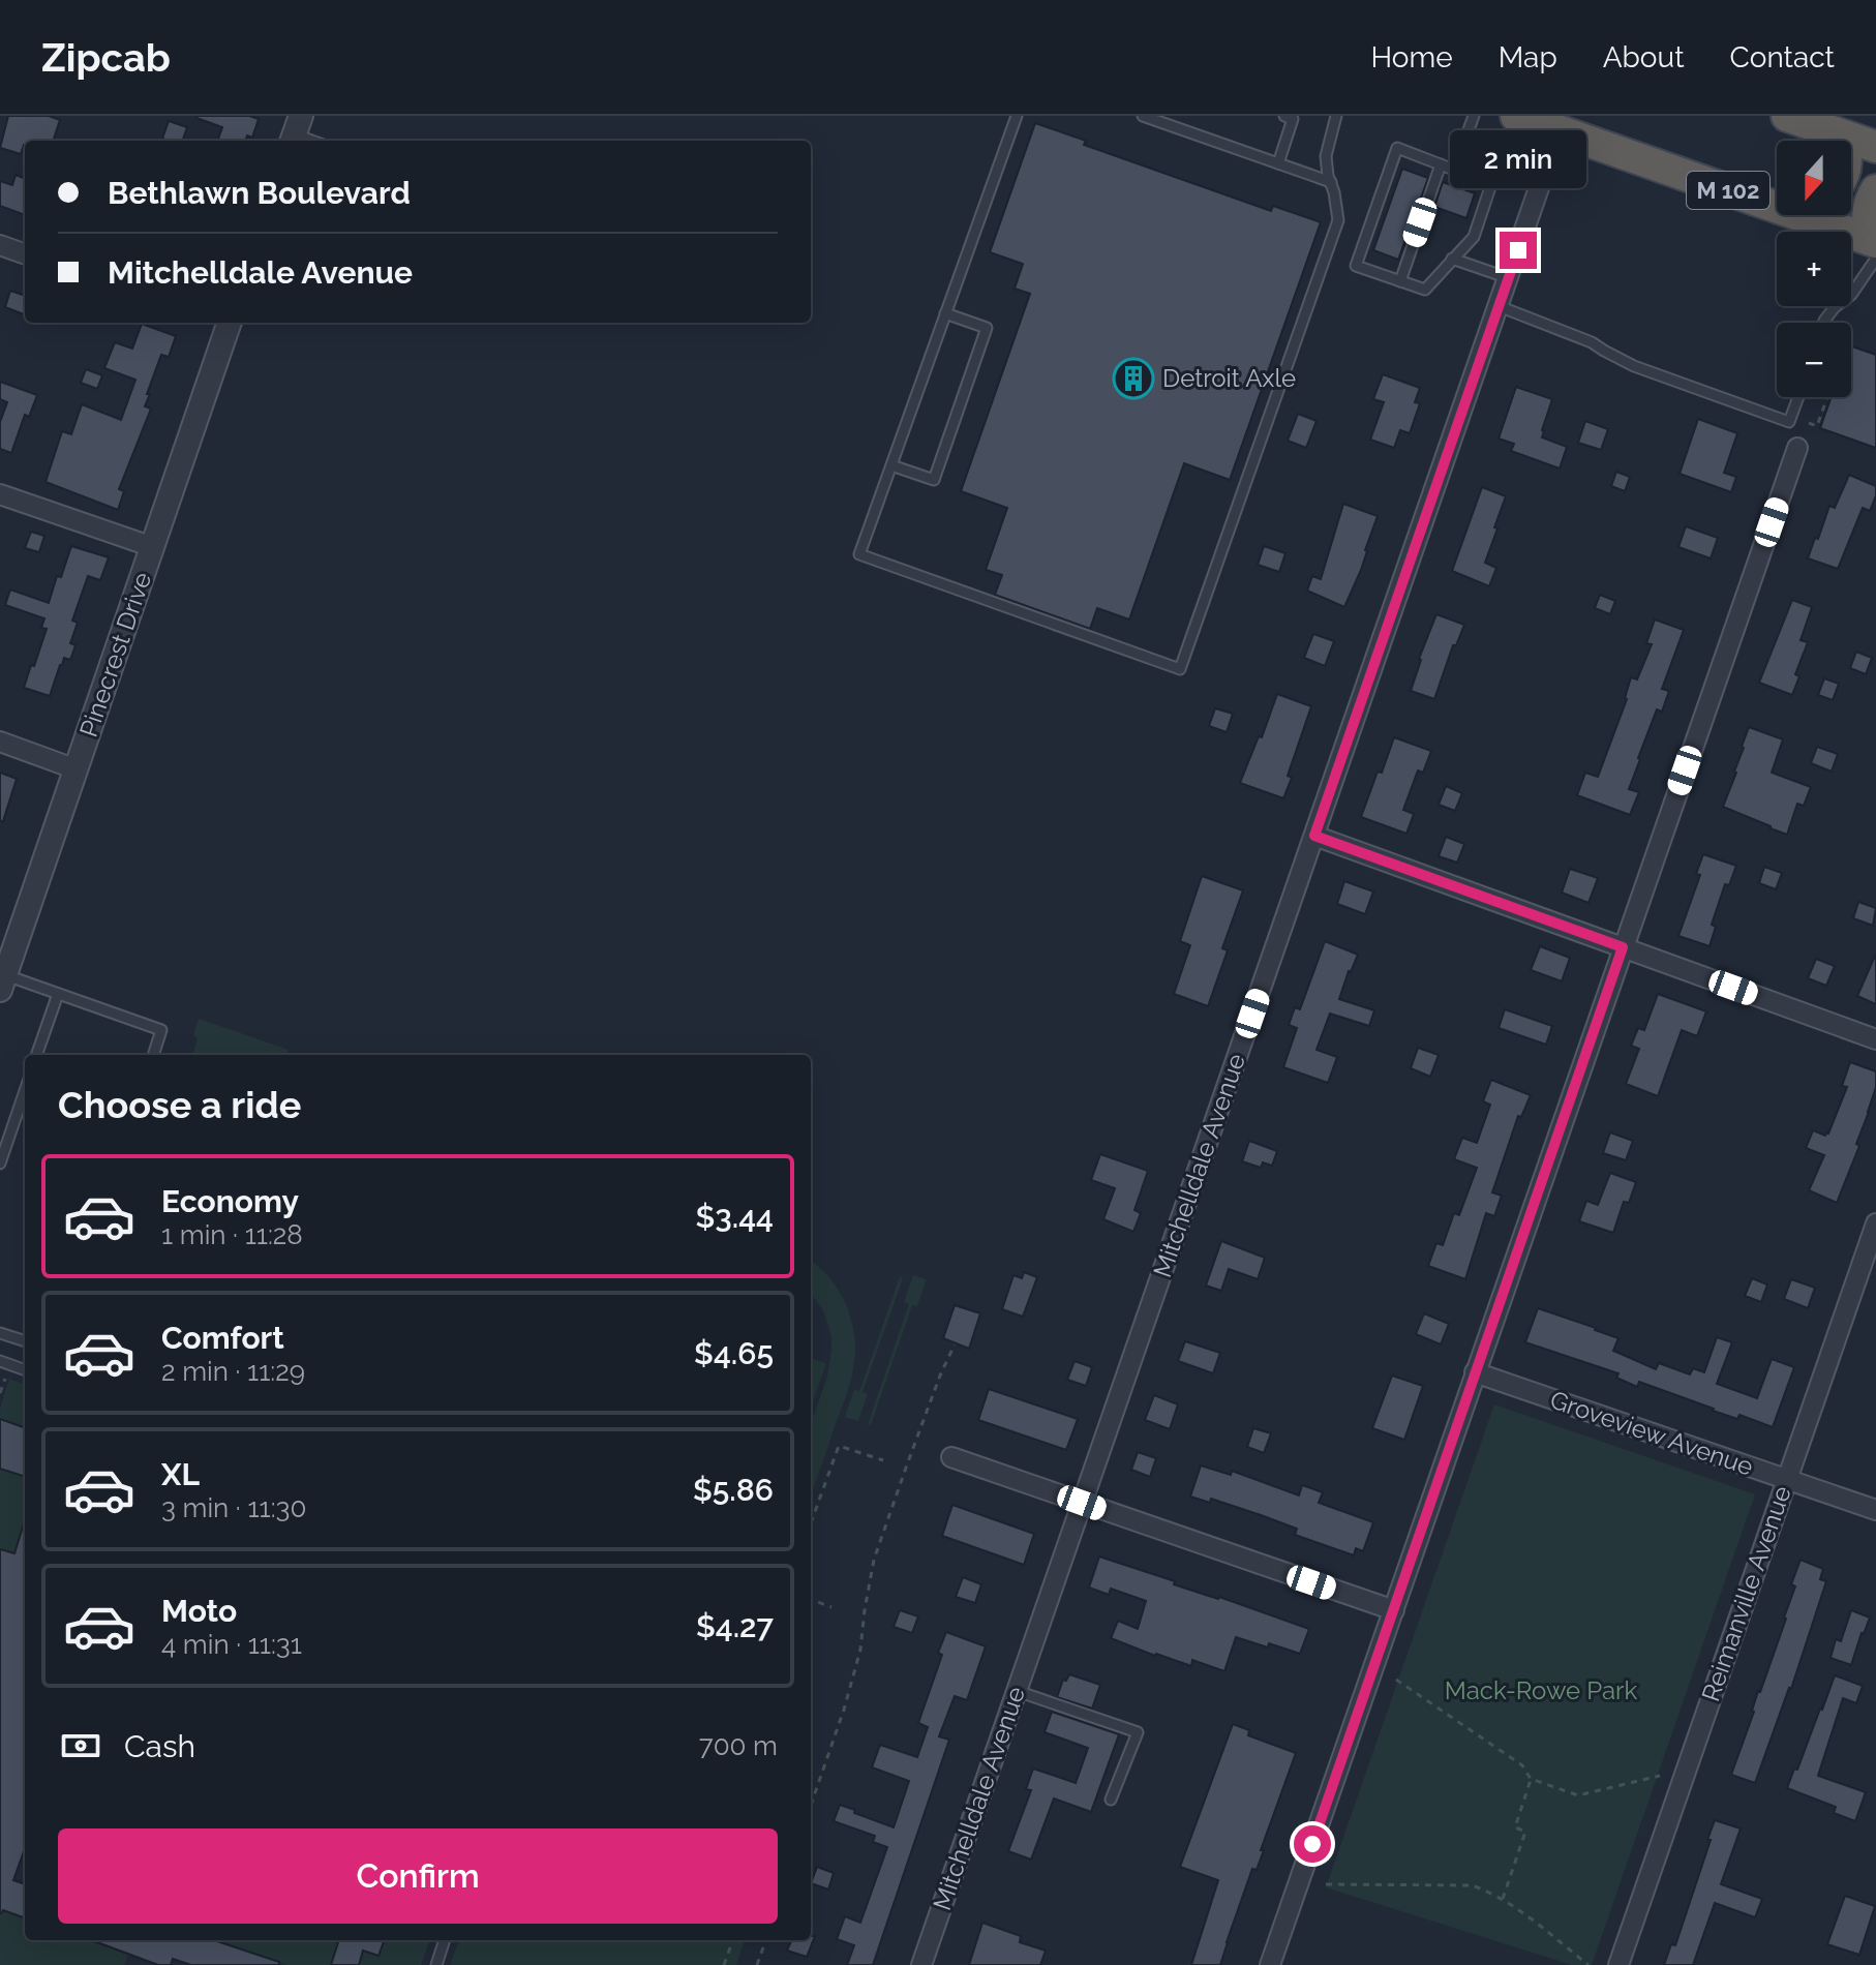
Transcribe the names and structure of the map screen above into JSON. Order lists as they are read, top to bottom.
{
  "streets": {
    "highway": ["M 102"],
    "street": [
      "Pinecrest Drive",
      "Mitchelldale Avenue",
      "Groveview Avenue",
      "Reimanville Avenue"
    ]
  },
  "crossings": [
    ["M 102", "Mitchelldale Avenue"],
    ["Groveview Avenue", "Reimanville Avenue"]
  ],
  "parks": ["Mack-Rowe Park"],
  "places": {
    "building": ["Detroit Axle"]
  },
  "north": "bottom",
  "page": {
    "header": "Zipcab",
    "nav": [
      "Home",
      "Map",
      "About",
      "Contact"
    ],
    "bubble": "2 min",
    "map_buttons": ["+", "−"],
    "banner": ["Bethlawn Boulevard", "Mitchelldale Avenue"],
    "heading": "Choose a ride",
    "list": [
      {
        "name": "Economy",
        "note": "1 min · 11:28",
        "value": "$3.44"
      },
      {
        "name": "Comfort",
        "note": "2 min · 11:29",
        "value": "$4.65"
      },
      {
        "name": "XL",
        "note": "3 min · 11:30",
        "value": "$5.86"
      },
      {
        "name": "Moto",
        "note": "4 min · 11:31",
        "value": "$4.27"
      }
    ],
    "pay": ["Cash", "700 m"],
    "buttons": "Confirm"
  }
}
